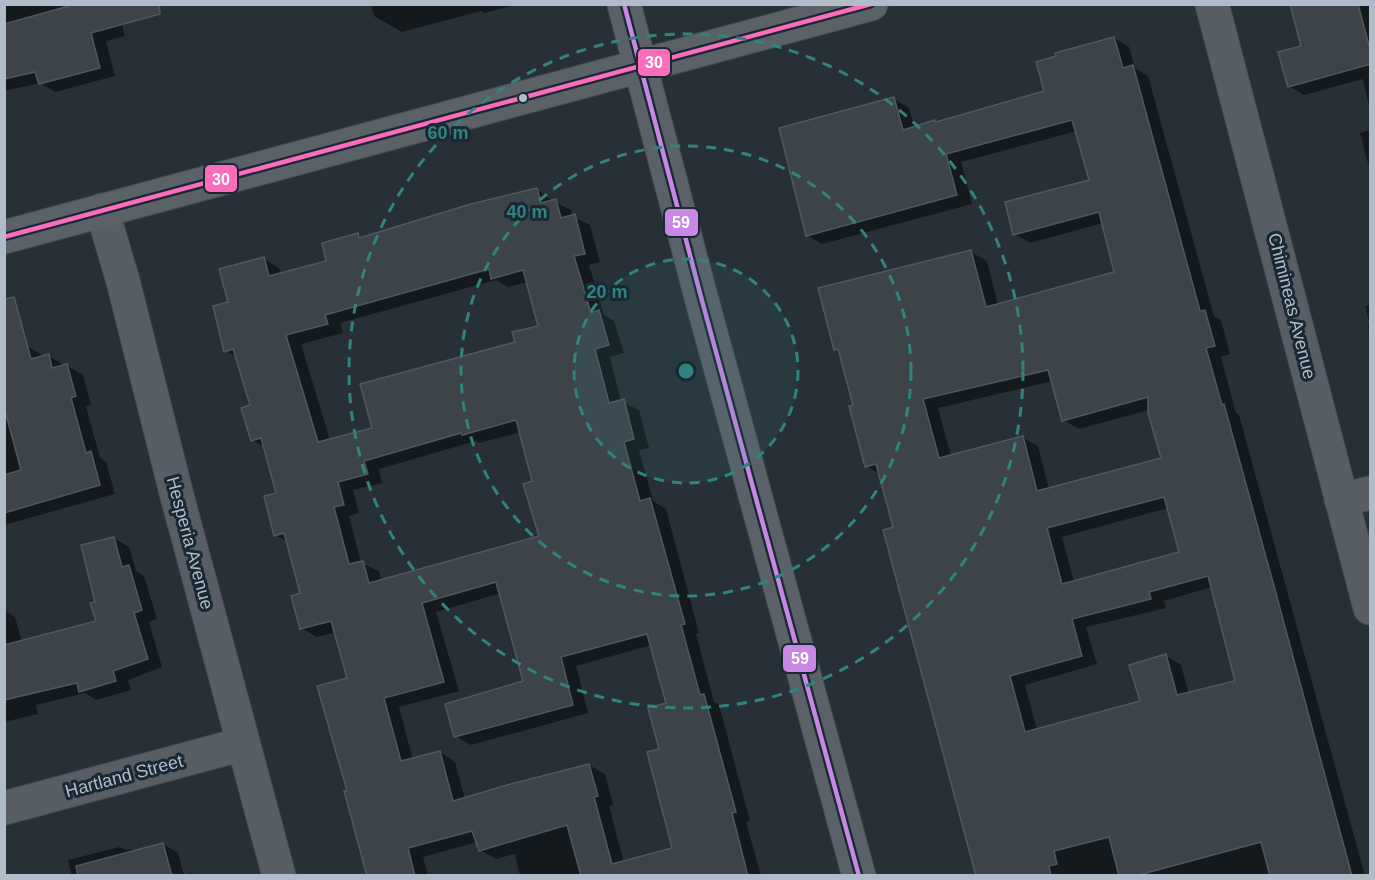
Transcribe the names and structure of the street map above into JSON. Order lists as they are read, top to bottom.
{
  "streets": {
    "street": ["Chimineas Avenue", "Hesperia Avenue", "Hartland Street"]
  },
  "crossings": [
    ["Hesperia Avenue", "Hartland Street"]
  ],
  "lines": ["transit line 59", "transit line 30"],
  "rings": ["60 m", "40 m", "20 m"]
}
